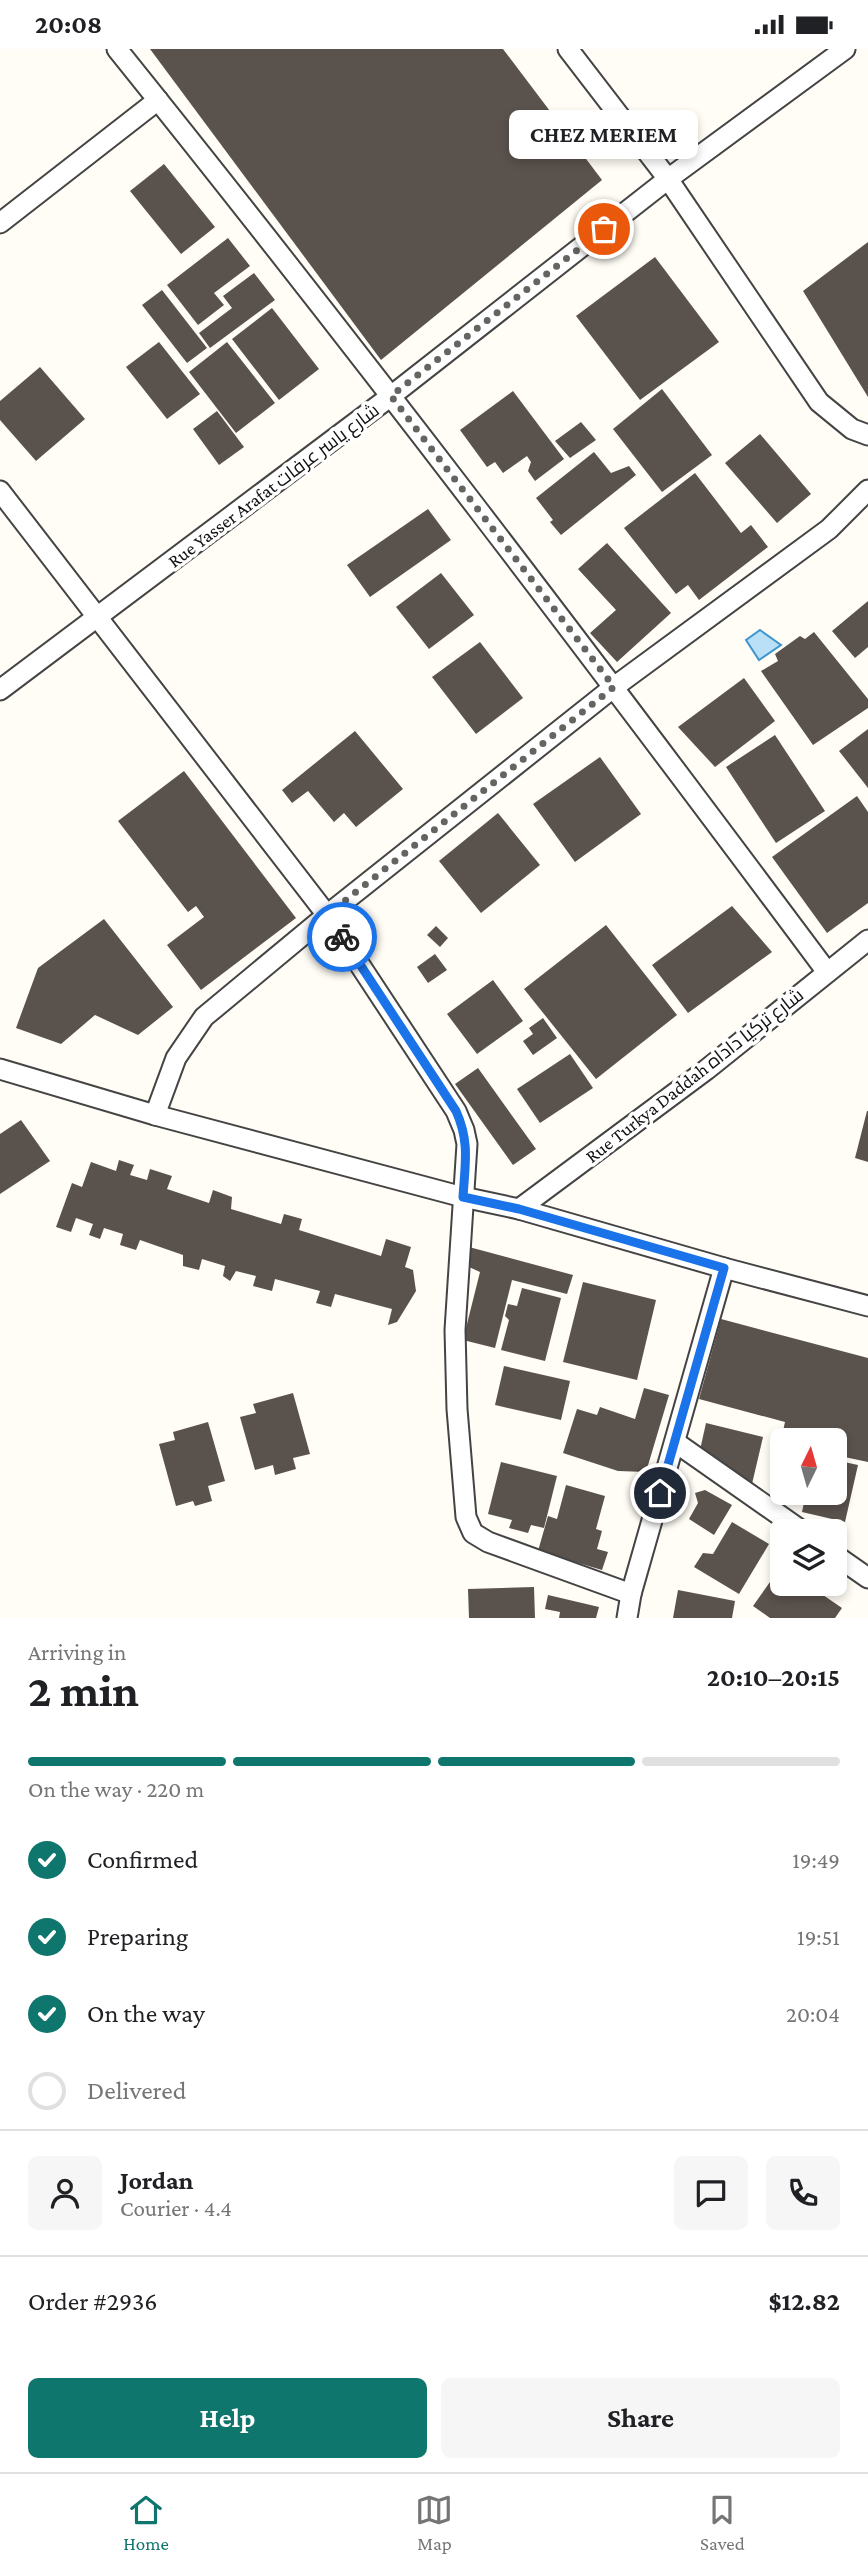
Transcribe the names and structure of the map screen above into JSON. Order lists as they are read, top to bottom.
{
  "streets": {
    "street": ["Rue Yasser Arafat شارع ياسر عرفات", "Rue Turkya Daddah شارع تركيا داداه"]
  },
  "places": ["CHEZ MERIEM"],
  "north": "top",
  "page": {
    "status": "20:08",
    "bubble": "CHEZ MERIEM",
    "heading": ["2 min", "Arriving in", "20:10–20:15"],
    "panel": [
      "Jordan",
      "Courier · 4.4",
      "Order #2936",
      "$12.82"
    ],
    "bar": "On the way · 220 m",
    "list": [
      ["Confirmed", "19:49"],
      ["Preparing", "19:51"],
      ["On the way", "20:04"],
      "Delivered"
    ],
    "buttons": ["Help", "Share"],
    "tabs": ["Home", "Map", "Saved"]
  }
}
